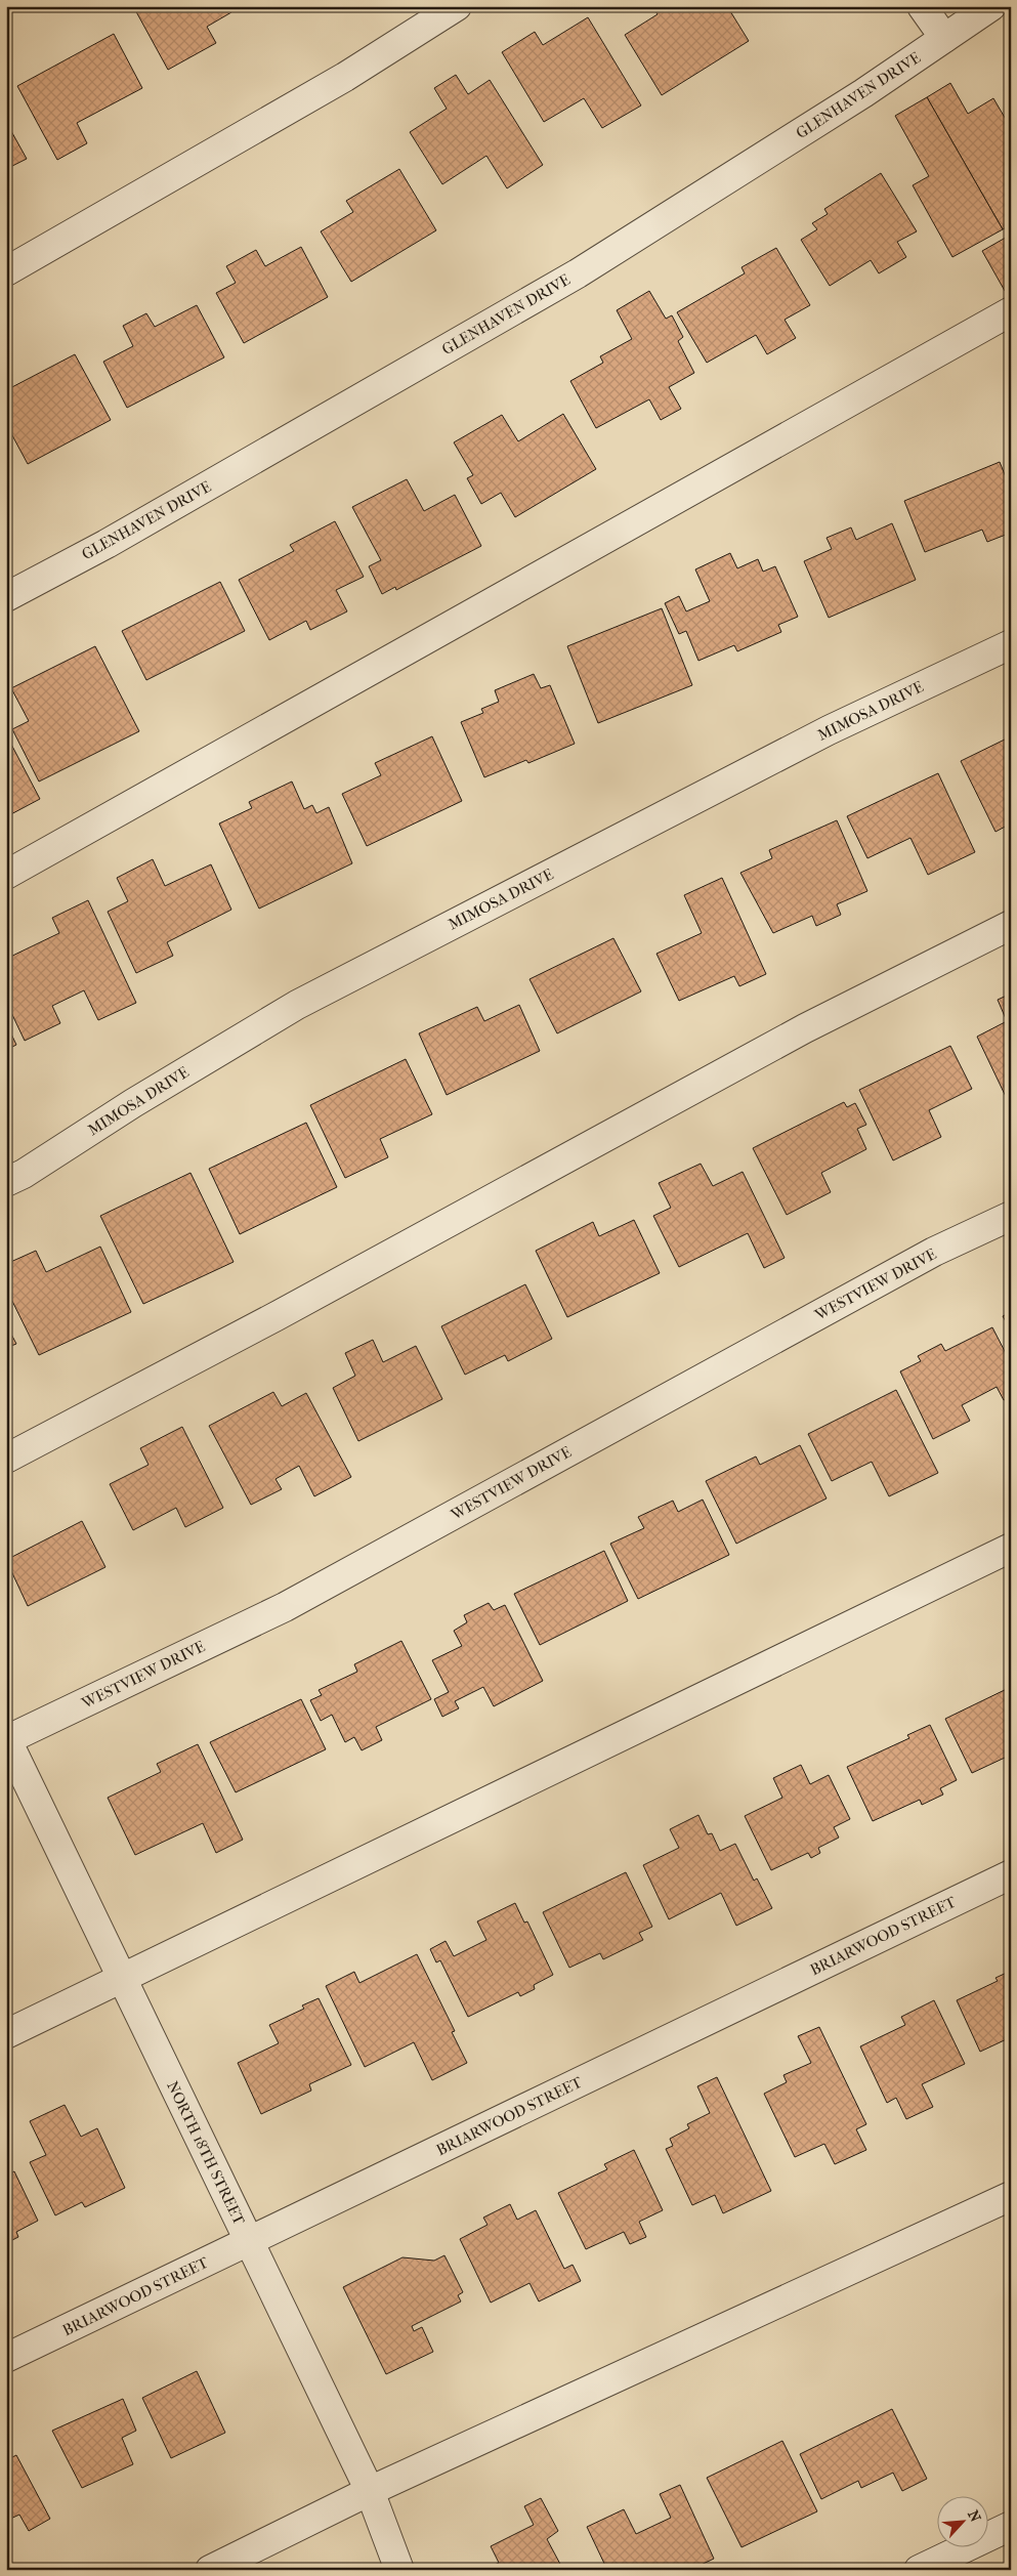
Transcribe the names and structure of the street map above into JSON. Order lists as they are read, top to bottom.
{
  "streets": {
    "street": [
      "GLENHAVEN DRIVE",
      "MIMOSA DRIVE",
      "WESTVIEW DRIVE",
      "BRIARWOOD STREET",
      "NORTH 18TH STREET"
    ]
  },
  "crossings": [
    ["WESTVIEW DRIVE", "NORTH 18TH STREET"],
    ["BRIARWOOD STREET", "NORTH 18TH STREET"]
  ],
  "north": "top right"
}
